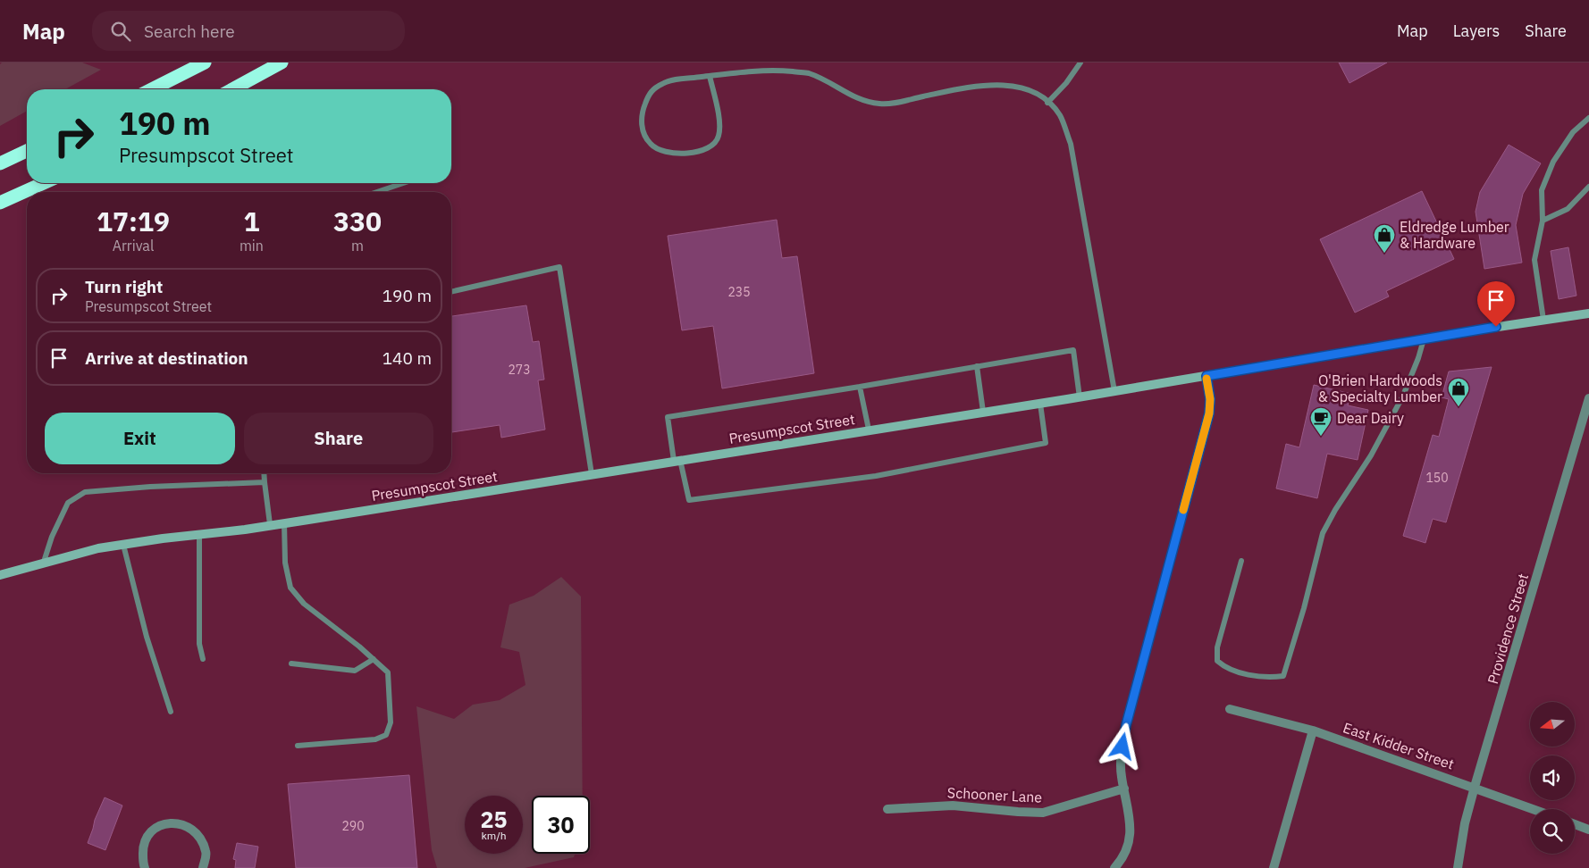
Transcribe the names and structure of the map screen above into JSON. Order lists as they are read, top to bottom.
{
  "streets": {
    "street": [
      "Presumpscot Street",
      "Providence Street",
      "East Kidder Street",
      "Schooner Lane"
    ]
  },
  "crossings": [
    ["Providence Street", "East Kidder Street"]
  ],
  "places": {
    "shop": ["Eldredge Lumber & Hardware", "O'Brien Hardwoods & Specialty Lumber"],
    "cafe": ["Dear Dairy"]
  },
  "house_numbers": [
    "235",
    "273",
    "150",
    "290"
  ],
  "north": "left",
  "page": {
    "header": "Map",
    "search": "Search here",
    "nav": ["Map", "Layers", "Share"],
    "turn": ["190 m", "Presumpscot Street"],
    "eta": [
      "17:19",
      "Arrival",
      "1",
      "min",
      "330",
      "m"
    ],
    "list": [
      {
        "name": "Turn right",
        "note": "Presumpscot Street",
        "value": "190 m"
      },
      {
        "name": "Arrive at destination",
        "value": "140 m"
      }
    ],
    "buttons": ["Exit", "Share"],
    "speed": "25 km/h",
    "limit": "30"
  }
}
